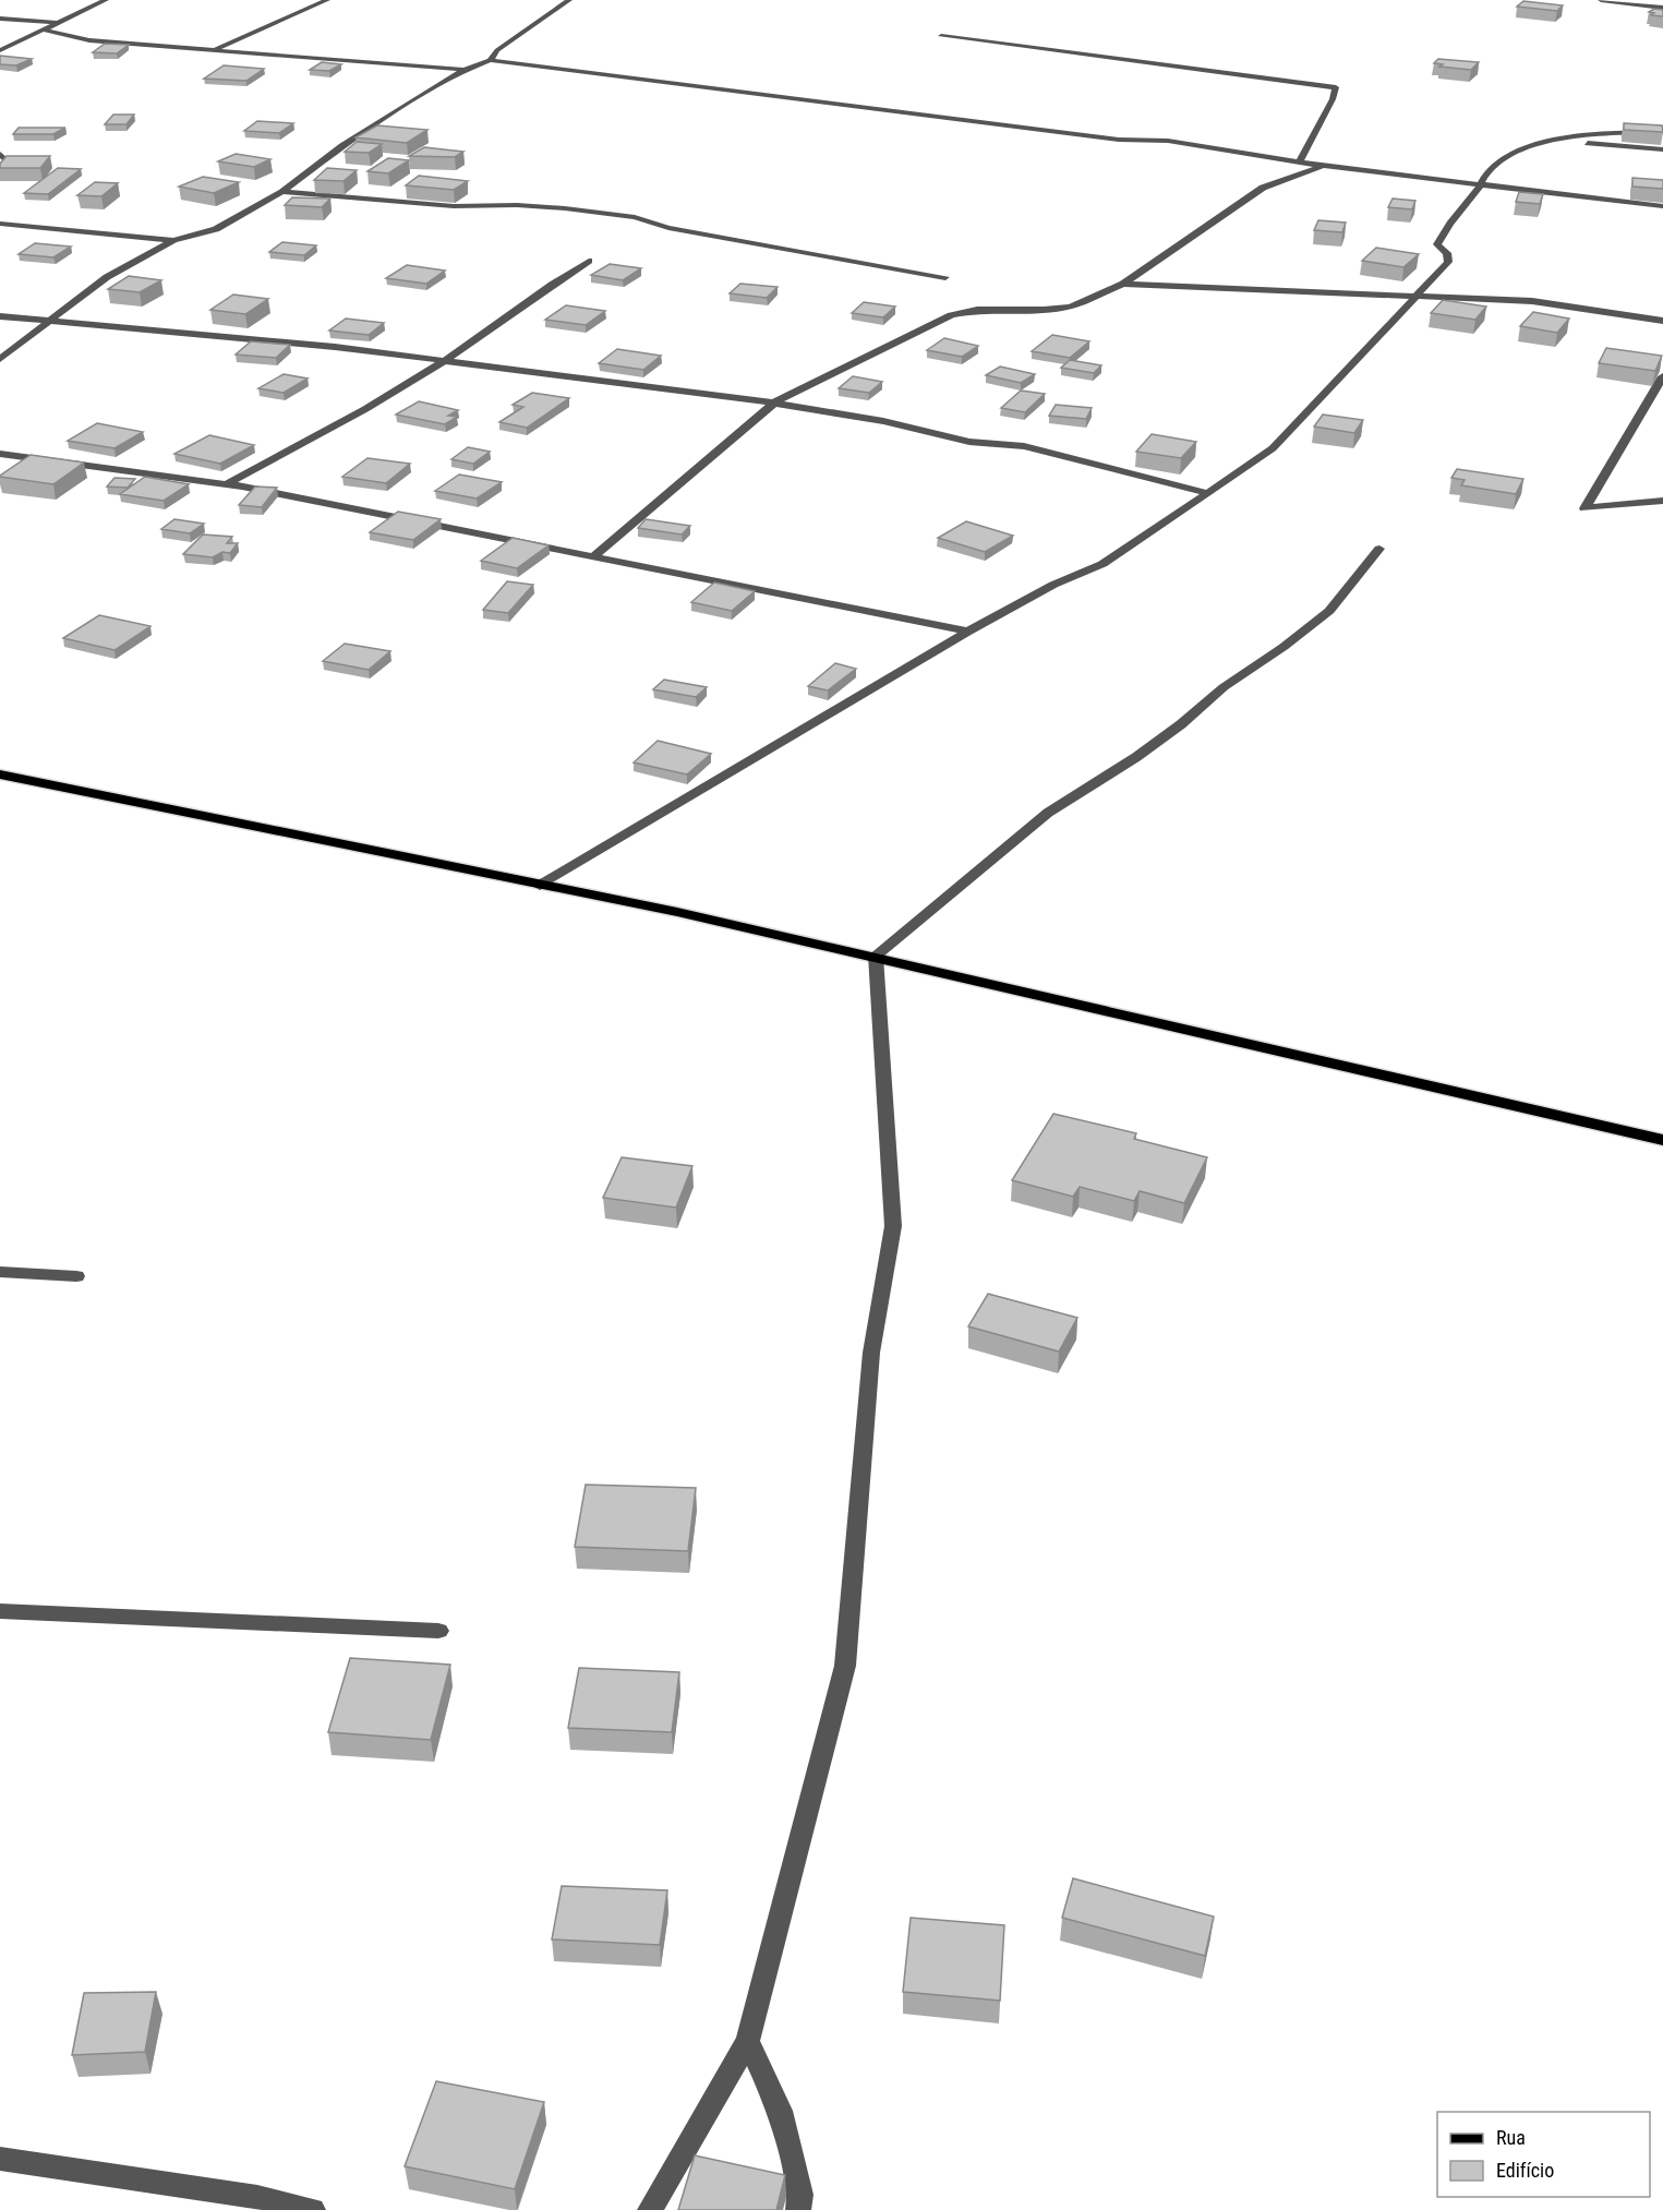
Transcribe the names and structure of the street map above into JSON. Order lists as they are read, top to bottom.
{
  "legend": ["Rua", "Edifício"]
}
